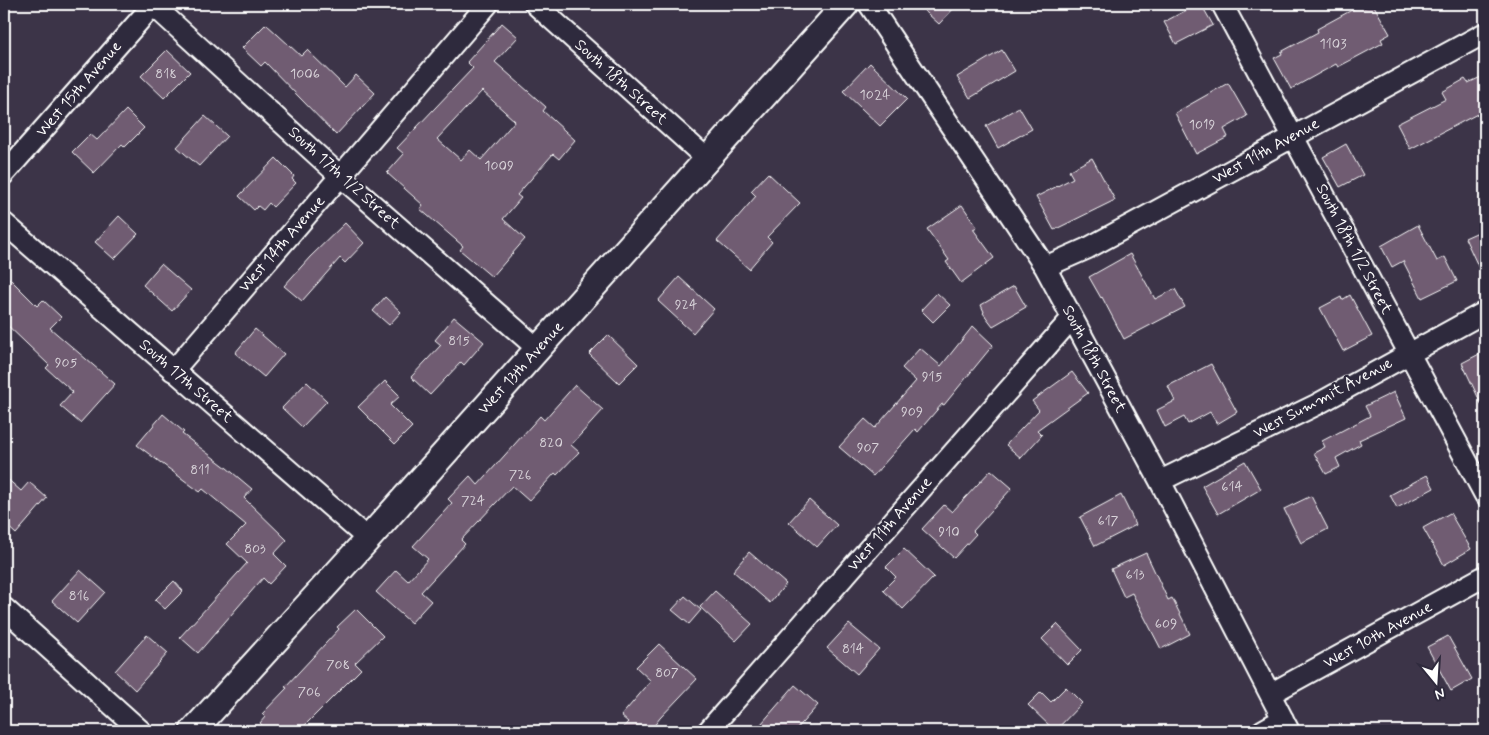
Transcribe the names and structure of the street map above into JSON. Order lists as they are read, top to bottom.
{
  "streets": {
    "street": [
      "South 18th Street",
      "West 15th Avenue",
      "West 11th Avenue",
      "South 17th 1/2 Street",
      "West 14th Avenue",
      "South 18th 1/2 Street",
      "West 13th Avenue",
      "South 17th Street",
      "West Summit Avenue",
      "West 10th Avenue"
    ]
  },
  "crossings": [
    ["South 18th Street", "West 11th Avenue"],
    ["South 18th Street", "West 13th Avenue"],
    ["South 18th Street", "West Summit Avenue"],
    ["South 18th Street", "West 10th Avenue"],
    ["West 15th Avenue", "South 17th 1/2 Street"],
    ["West 11th Avenue", "South 18th 1/2 Street"],
    ["South 17th 1/2 Street", "West 14th Avenue"],
    ["South 17th 1/2 Street", "West 13th Avenue"],
    ["West 14th Avenue", "South 17th Street"],
    ["South 18th 1/2 Street", "West Summit Avenue"],
    ["West 13th Avenue", "South 17th Street"]
  ],
  "house_numbers": [
    "1103",
    "818",
    "1006",
    "1024",
    "1019",
    "1009",
    "924",
    "815",
    "905",
    "915",
    "909",
    "820",
    "907",
    "811",
    "726",
    "614",
    "724",
    "617",
    "910",
    "803",
    "613",
    "816",
    "609",
    "814",
    "708",
    "807",
    "706"
  ],
  "north": "bottom"
}
